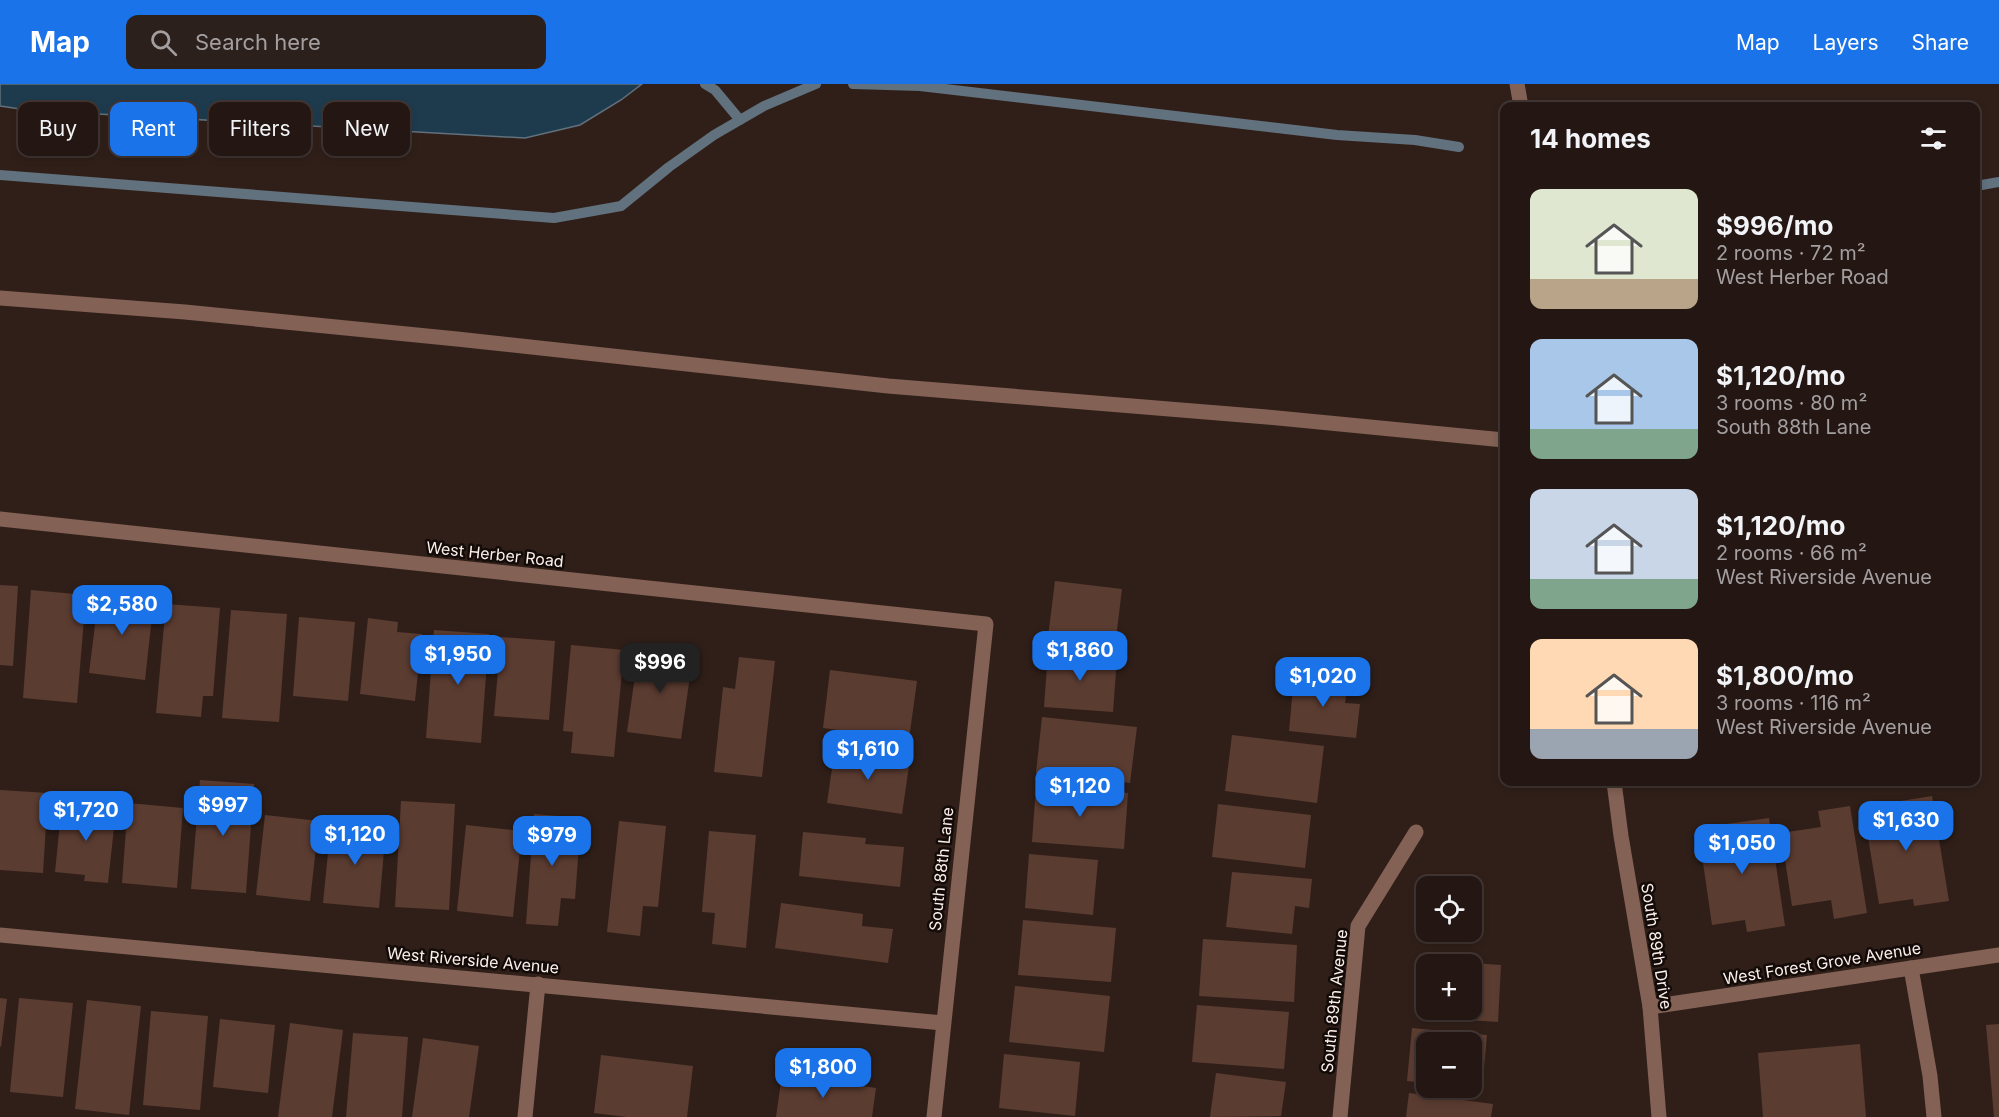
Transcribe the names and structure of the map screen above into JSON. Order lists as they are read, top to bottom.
{
  "streets": {
    "street": [
      "West Herber Road",
      "South 88th Lane",
      "South 89th Drive",
      "West Riverside Avenue",
      "West Forest Grove Avenue",
      "South 89th Avenue"
    ]
  },
  "crossings": [
    ["West Herber Road", "South 88th Lane"],
    ["South 88th Lane", "West Riverside Avenue"],
    ["South 89th Drive", "West Forest Grove Avenue"]
  ],
  "page": {
    "header": "Map",
    "search": "Search here",
    "nav": ["Map", "Layers", "Share"],
    "chip": [
      "Buy",
      "Rent",
      "Filters",
      "New"
    ],
    "heading": "14 homes",
    "list": [
      {
        "name": "$996/mo",
        "note": "2 rooms · 72 m² · West Herber Road"
      },
      {
        "name": "$1,120/mo",
        "note": "3 rooms · 80 m² · South 88th Lane"
      },
      {
        "name": "$1,120/mo",
        "note": "2 rooms · 66 m² · West Riverside Avenue"
      },
      {
        "name": "$1,800/mo",
        "note": "3 rooms · 116 m² · West Riverside Avenue"
      }
    ],
    "price": [
      "$2,580",
      "$1,860",
      "$1,950",
      "$996",
      "$1,020",
      "$1,610",
      "$1,120",
      "$997",
      "$1,720",
      "$1,630",
      "$1,120",
      "$979",
      "$1,050",
      "$1,800"
    ],
    "map_buttons": ["+", "−"]
  }
}
